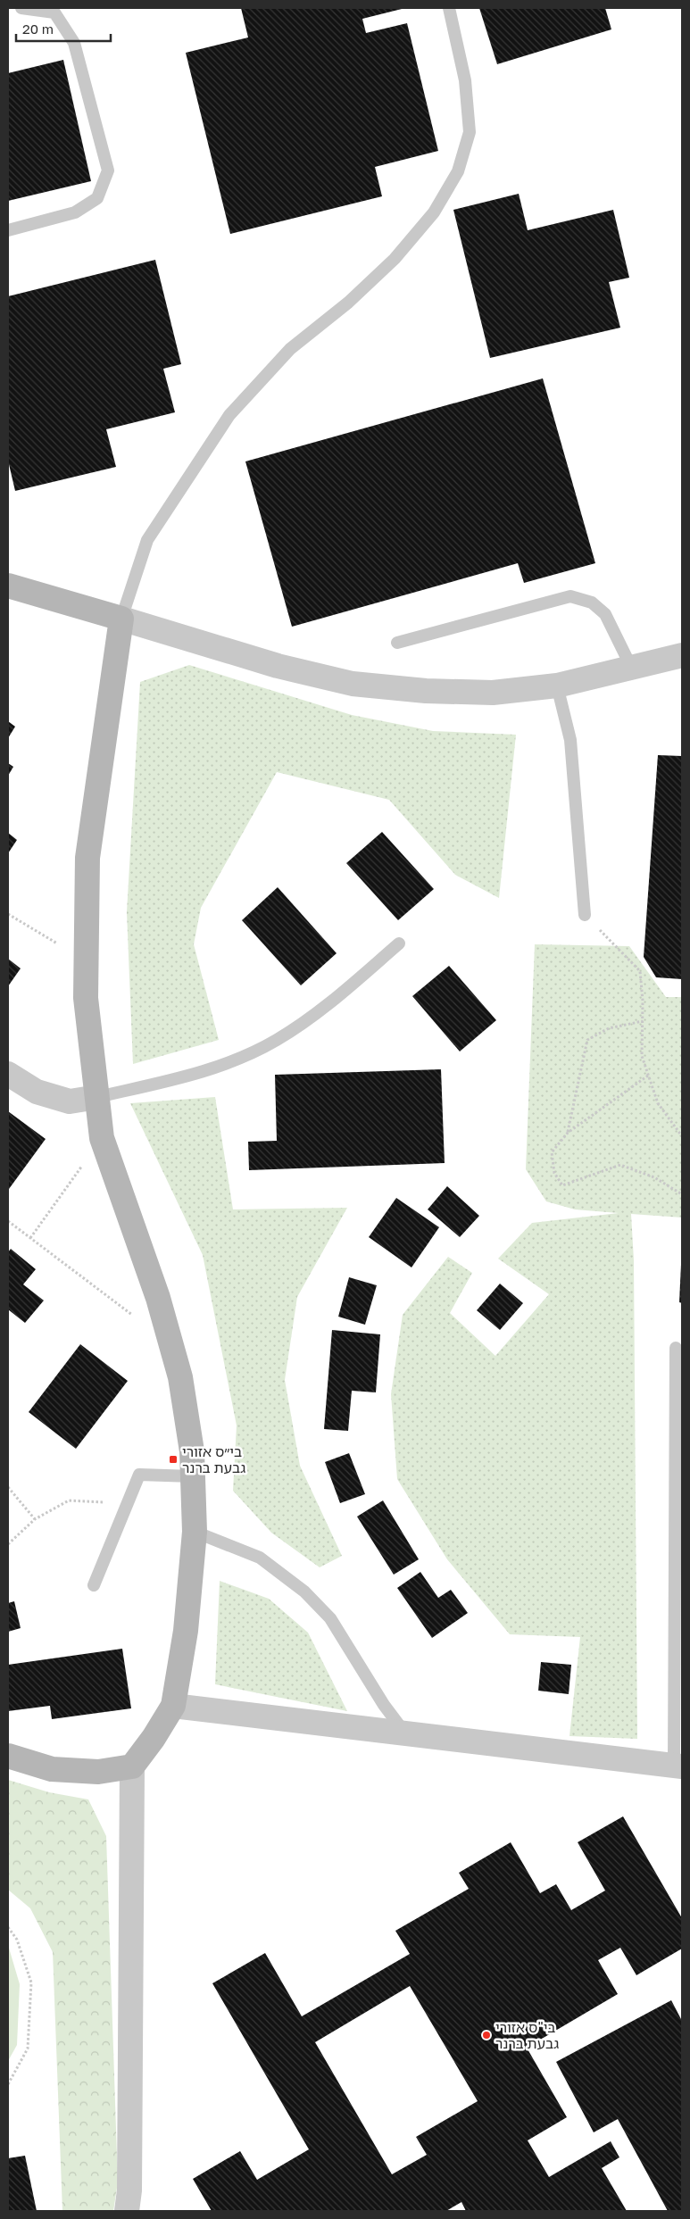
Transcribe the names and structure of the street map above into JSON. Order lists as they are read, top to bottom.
{
  "places": {
    "transit": ["בי״ס אזורי גבעת ברנר"],
    "other": ["בי\"ס אזורי גבעת ברנר"]
  },
  "scale_bar": "20 m"
}
